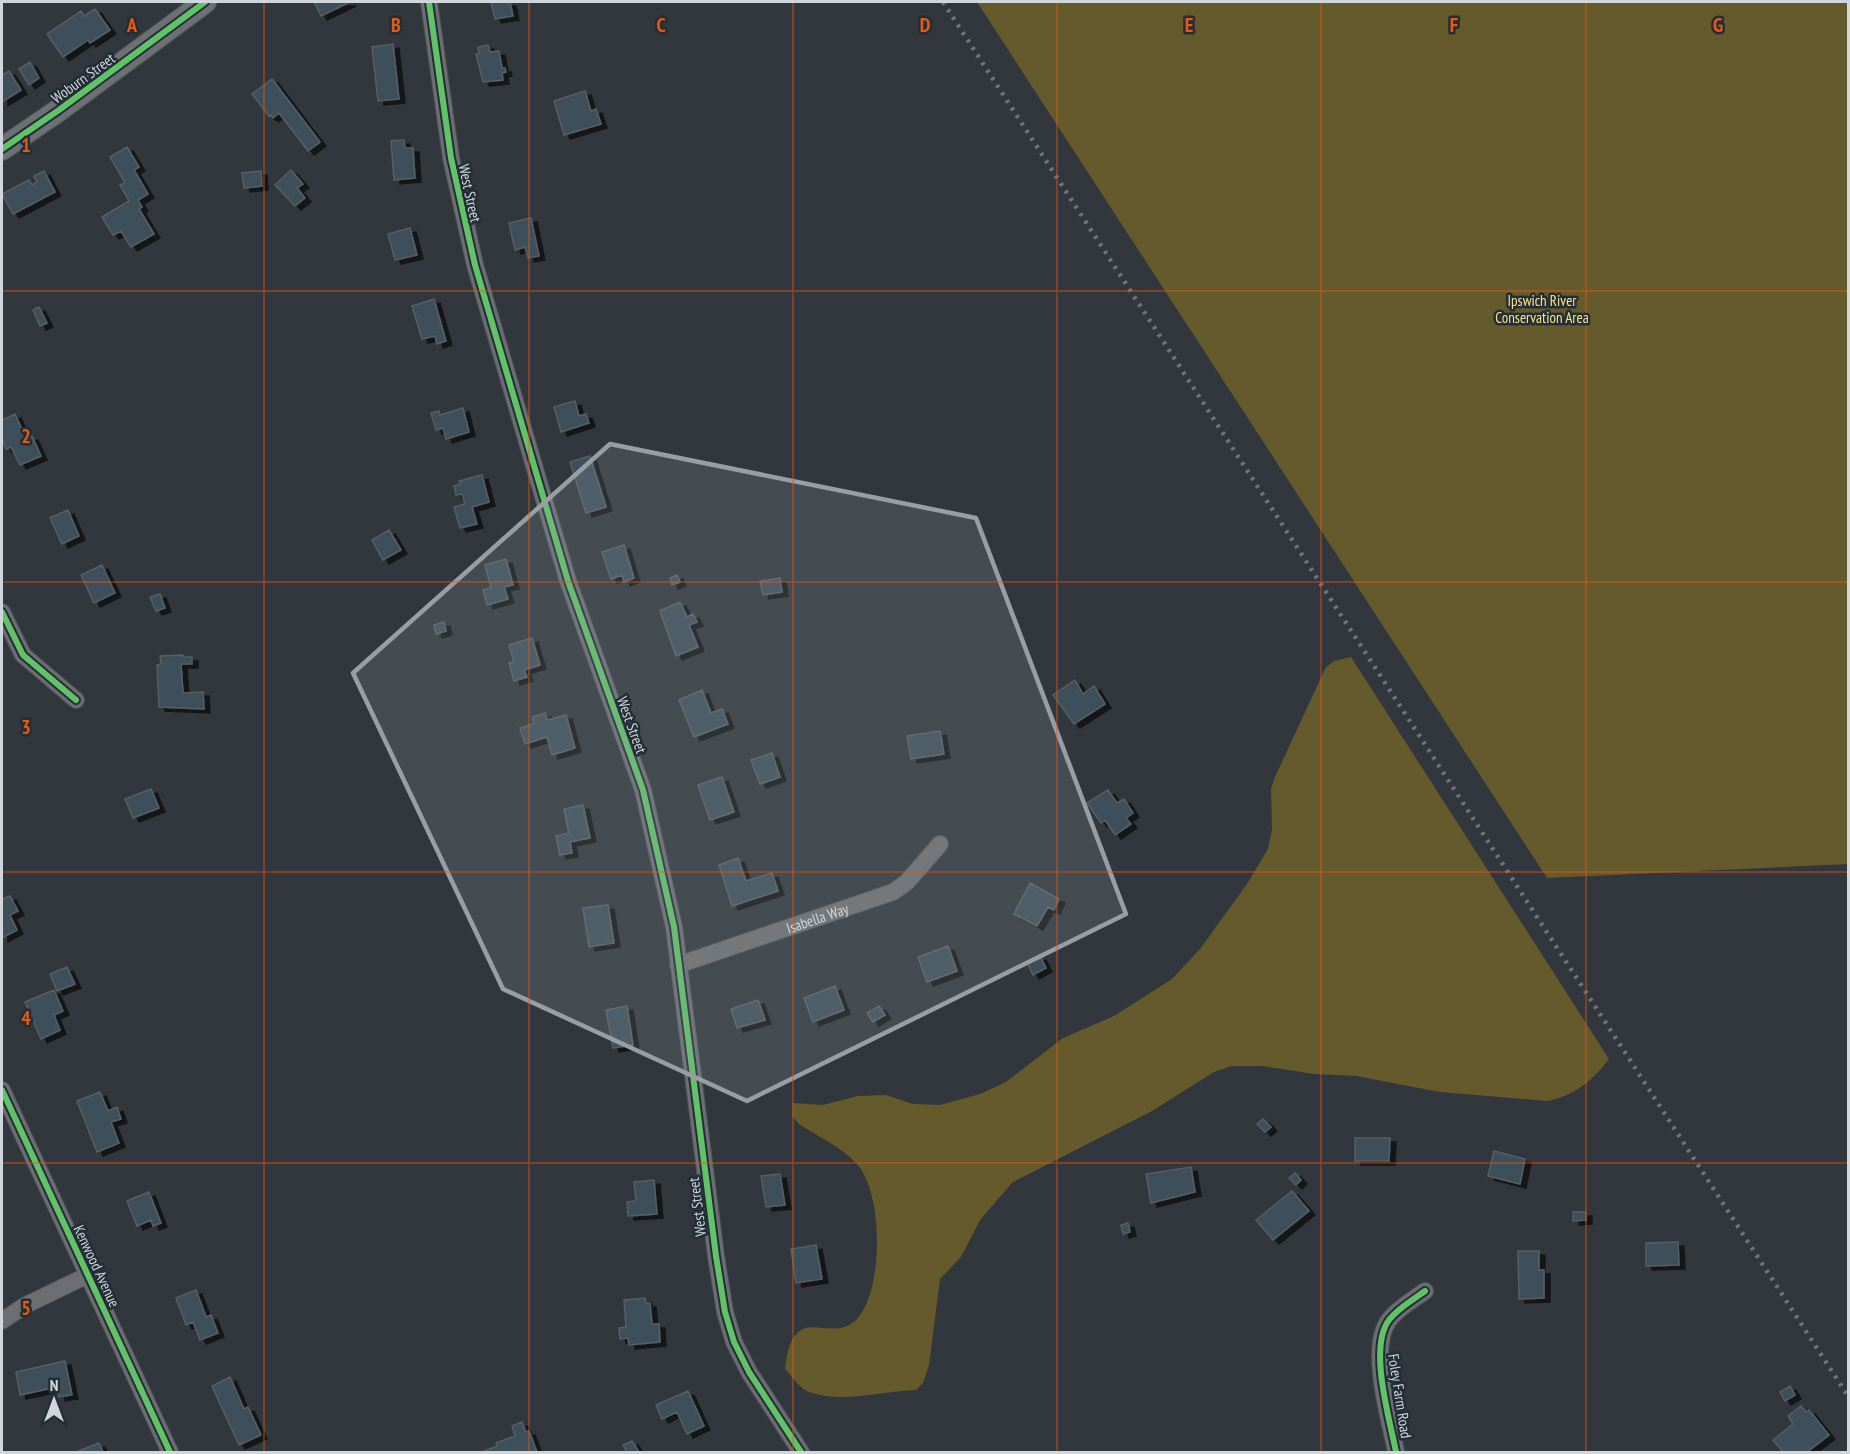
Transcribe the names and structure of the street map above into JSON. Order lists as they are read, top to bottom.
{
  "streets": {
    "street": [
      "Woburn Street",
      "West Street",
      "Isabella Way",
      "Kenwood Avenue",
      "Foley Farm Road"
    ]
  },
  "crossings": [
    ["West Street", "Isabella Way"]
  ],
  "parks": ["Ipswich River Conservation Area"],
  "north": "top",
  "grid": {
    "columns": [
      "A",
      "B",
      "C",
      "D",
      "E",
      "F",
      "G"
    ],
    "rows": [
      "1",
      "2",
      "3",
      "4",
      "5"
    ]
  }
}
